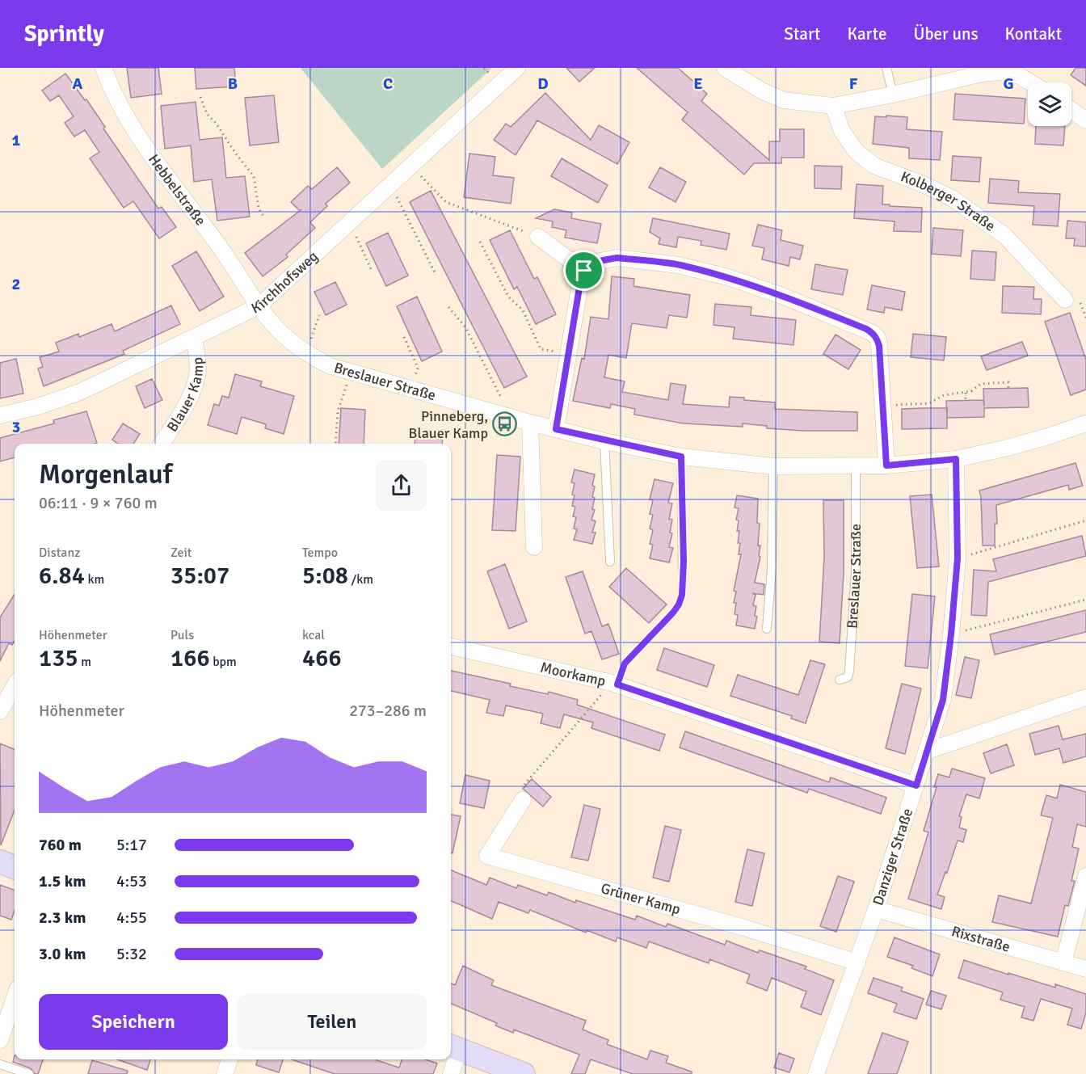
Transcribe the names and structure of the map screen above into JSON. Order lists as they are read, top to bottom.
{
  "streets": {
    "street": [
      "Hebbelstraße",
      "Kolberger Straße",
      "Kirchhofsweg",
      "Breslauer Straße",
      "Blauer Kamp",
      "Moorkamp",
      "Danziger Straße",
      "Grüner Kamp",
      "Rixstraße"
    ]
  },
  "crossings": [
    ["Hebbelstraße", "Kirchhofsweg"],
    ["Hebbelstraße", "Breslauer Straße"],
    ["Kirchhofsweg", "Breslauer Straße"],
    ["Kirchhofsweg", "Blauer Kamp"],
    ["Breslauer Straße", "Danziger Straße"],
    ["Moorkamp", "Danziger Straße"],
    ["Danziger Straße", "Grüner Kamp"],
    ["Danziger Straße", "Rixstraße"]
  ],
  "places": {
    "bus stop": ["Pinneberg, Blauer Kamp"]
  },
  "page": {
    "header": "Sprintly",
    "nav": [
      "Start",
      "Karte",
      "Über uns",
      "Kontakt"
    ],
    "heading": ["Morgenlauf", "06:11 · 9 × 760 m"],
    "stats": [
      ["Distanz", "6.84 km"],
      ["Zeit", "35:07"],
      ["Tempo", "5:08 /km"],
      ["Höhenmeter", "135 m"],
      ["Puls", "166 bpm"],
      ["kcal", "466"]
    ],
    "chart": ["Höhenmeter", "273–286 m"],
    "list": [
      {
        "name": "760 m",
        "note": "5:17"
      },
      {
        "name": "1.5 km",
        "note": "4:53"
      },
      {
        "name": "2.3 km",
        "note": "4:55"
      },
      {
        "name": "3.0 km",
        "note": "5:32"
      }
    ],
    "buttons": ["Speichern", "Teilen"]
  },
  "grid": {
    "columns": [
      "A",
      "B",
      "C",
      "D",
      "E",
      "F",
      "G"
    ],
    "rows": ["1", "2", "3"]
  }
}
